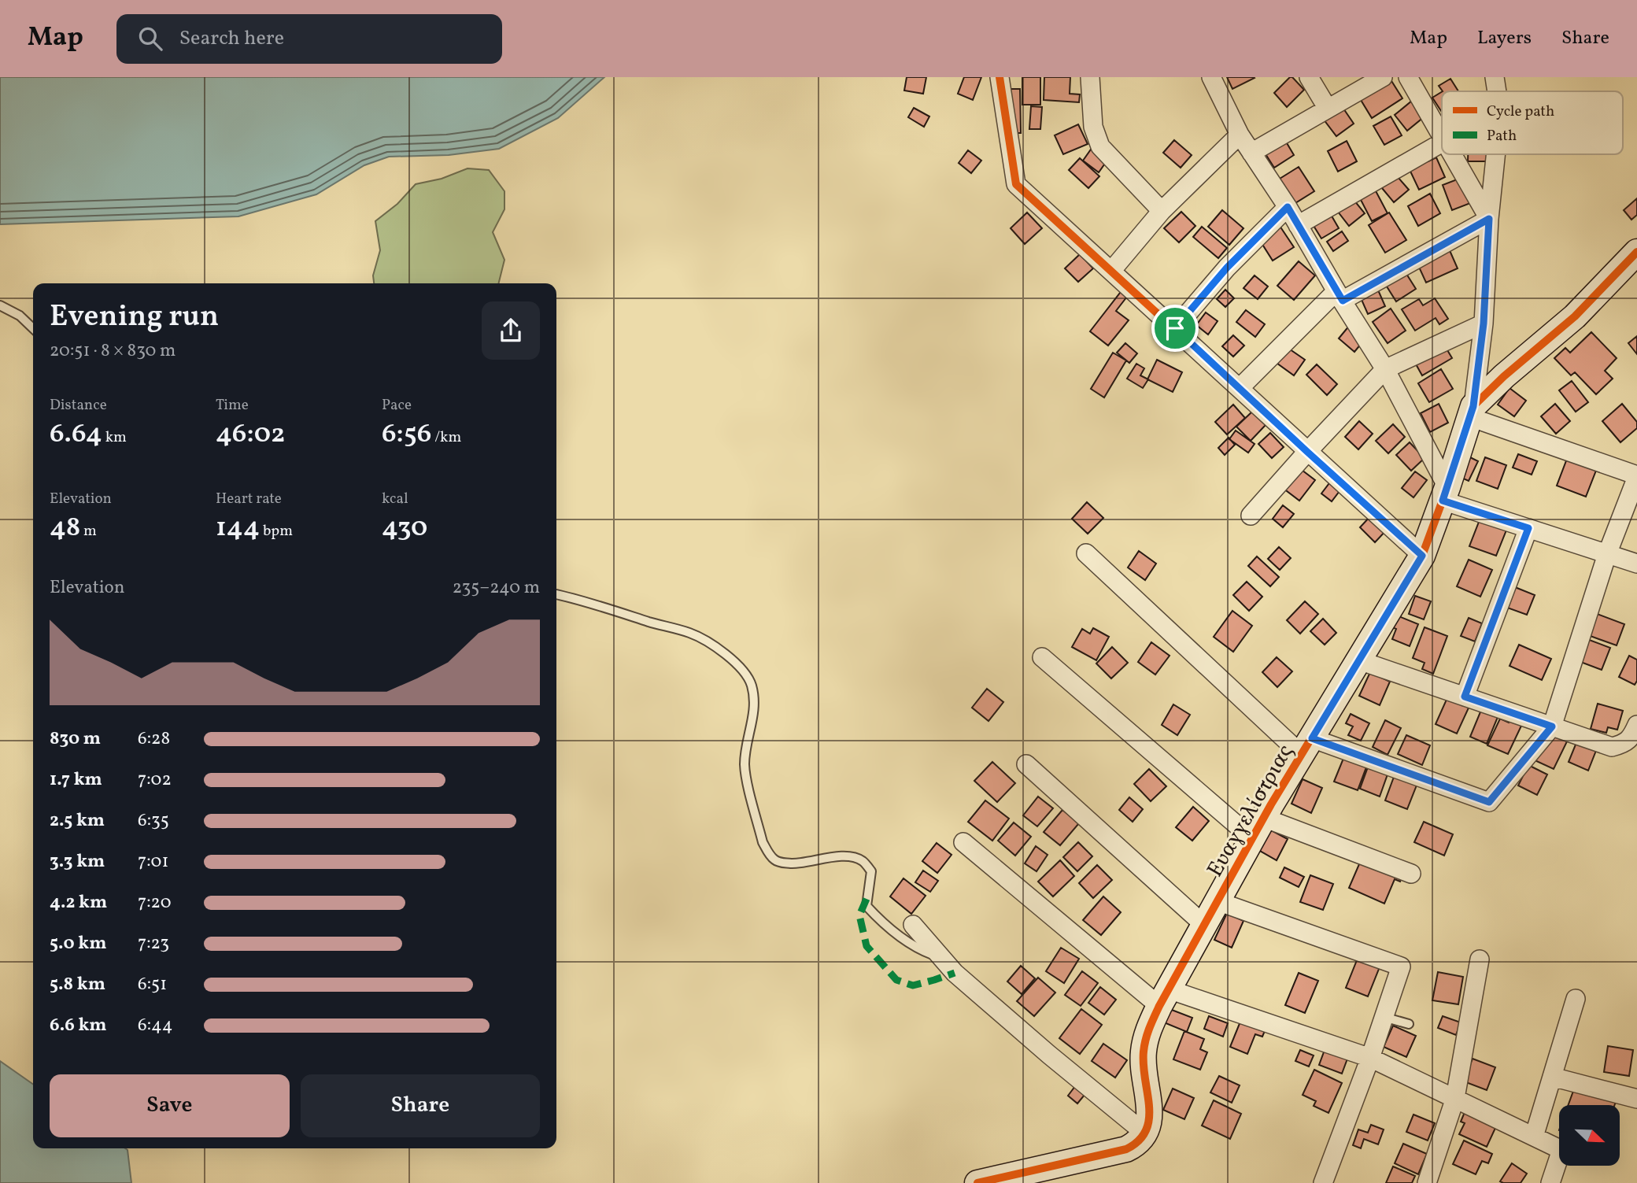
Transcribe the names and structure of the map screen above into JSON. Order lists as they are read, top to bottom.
{
  "streets": {
    "street": ["Ευαγγελίστριας"]
  },
  "legend": ["Cycle path", "Path"],
  "north": "bottom right",
  "page": {
    "header": "Map",
    "search": "Search here",
    "nav": ["Map", "Layers", "Share"],
    "heading": ["Evening run", "20:51 · 8 × 830 m"],
    "stats": [
      ["Distance", "6.64 km"],
      ["Time", "46:02"],
      ["Pace", "6:56 /km"],
      ["Elevation", "48 m"],
      ["Heart rate", "144 bpm"],
      ["kcal", "430"]
    ],
    "chart": ["Elevation", "235–240 m"],
    "list": [
      {
        "name": "830 m",
        "note": "6:28"
      },
      {
        "name": "1.7 km",
        "note": "7:02"
      },
      {
        "name": "2.5 km",
        "note": "6:35"
      },
      {
        "name": "3.3 km",
        "note": "7:01"
      },
      {
        "name": "4.2 km",
        "note": "7:20"
      },
      {
        "name": "5.0 km",
        "note": "7:23"
      },
      {
        "name": "5.8 km",
        "note": "6:51"
      },
      {
        "name": "6.6 km",
        "note": "6:44"
      }
    ],
    "buttons": ["Save", "Share"]
  }
}
